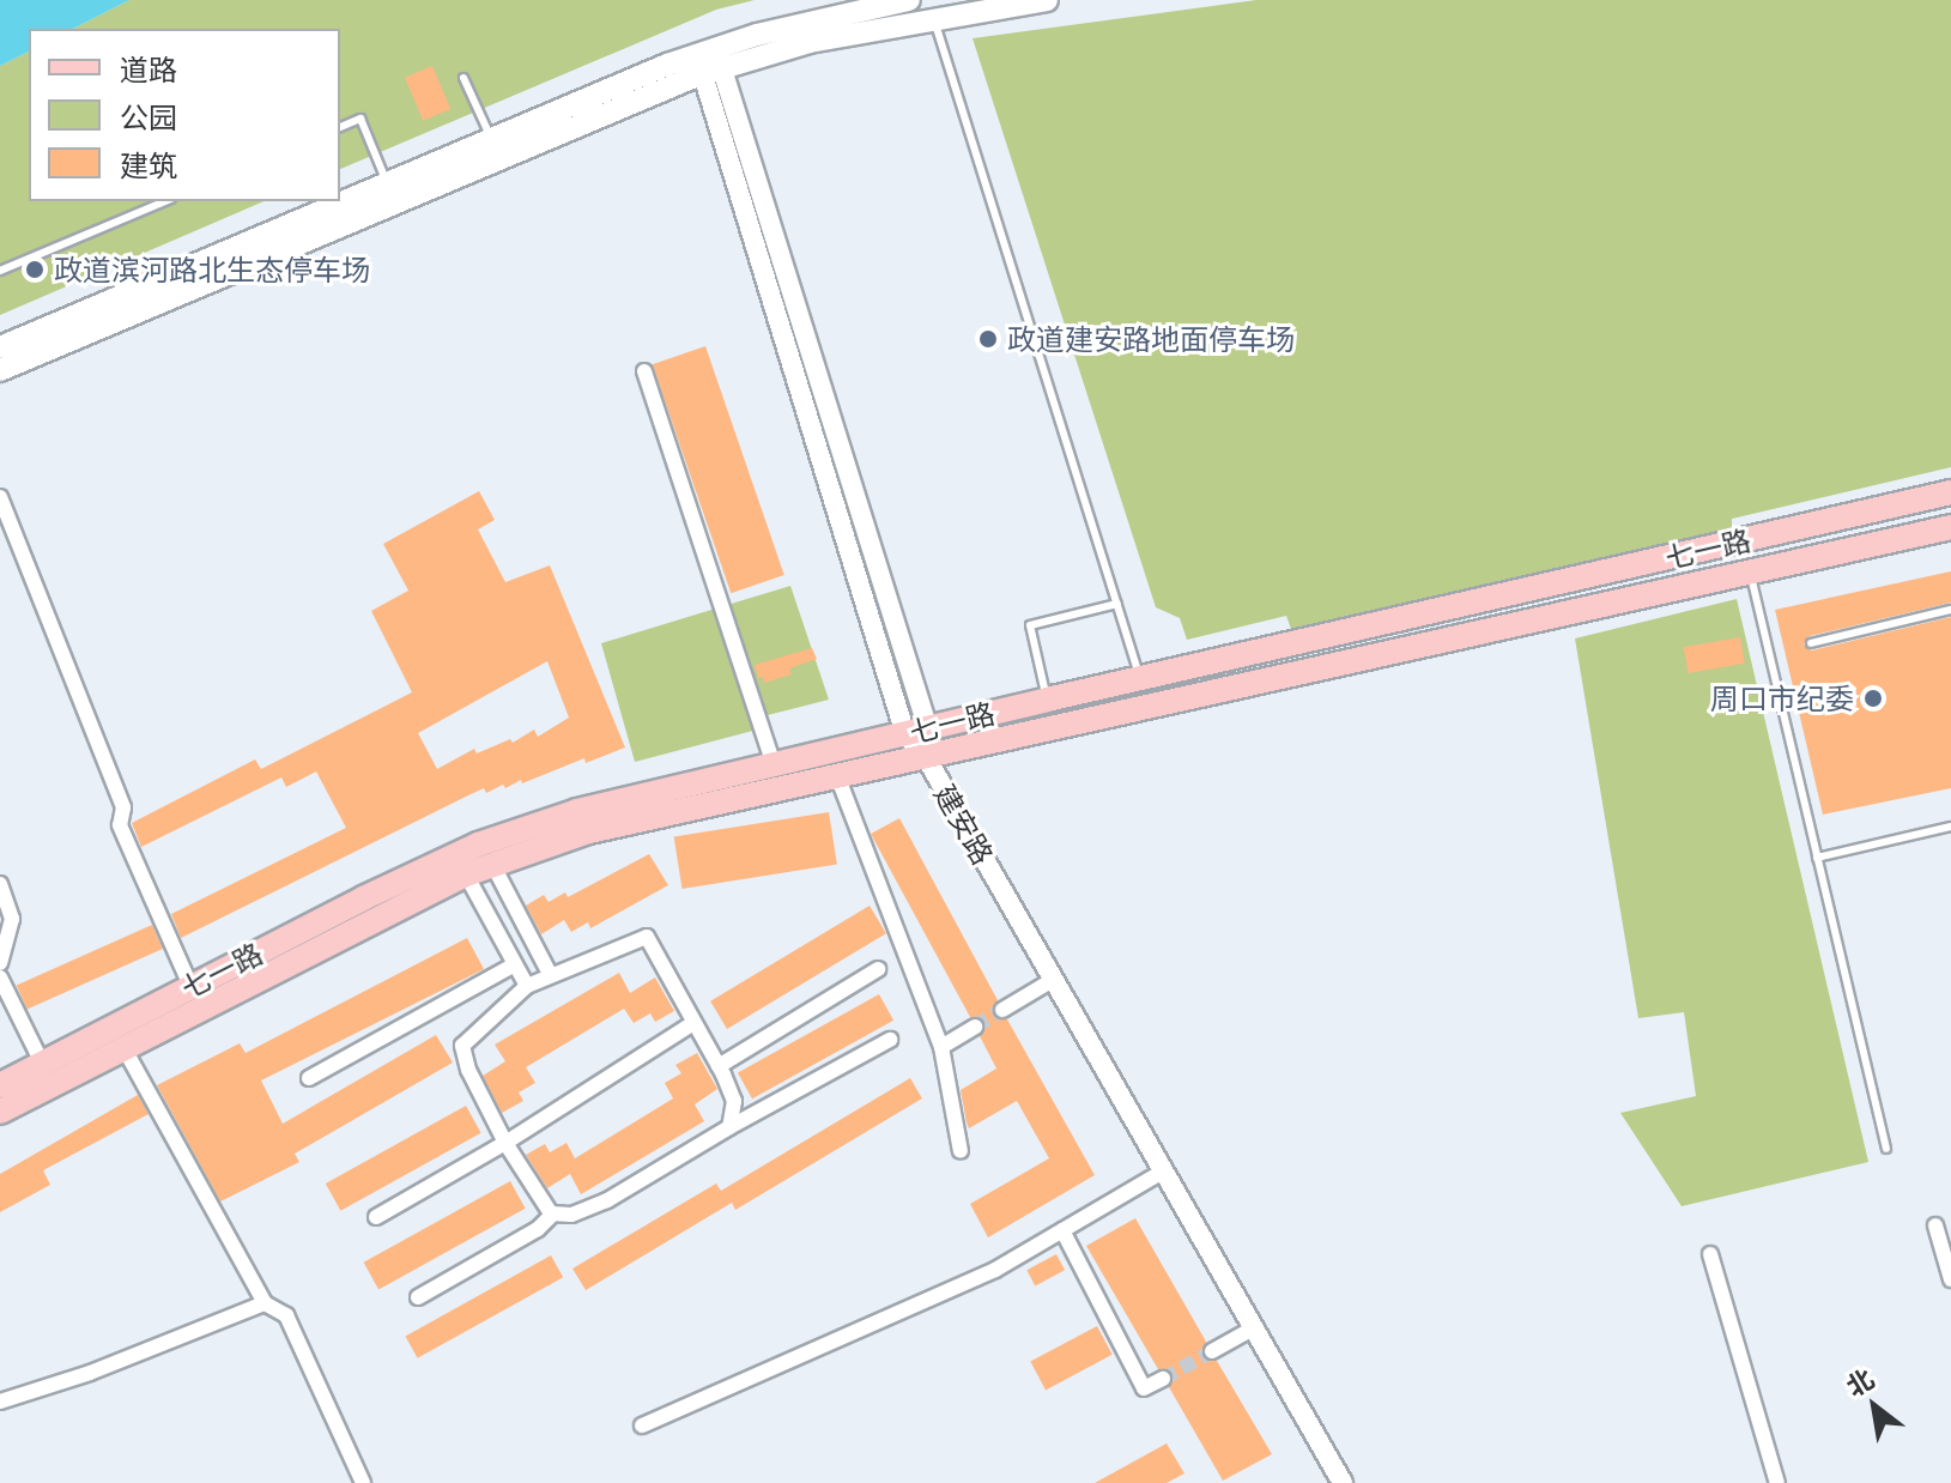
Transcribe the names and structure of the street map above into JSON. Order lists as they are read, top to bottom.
{
  "streets": {
    "main road": ["七一路"],
    "street": ["建安路"]
  },
  "crossings": [
    ["七一路", "建安路"]
  ],
  "places": ["政道滨河路北生态停车场", "政道建安路地面停车场", "周口市纪委"],
  "legend": ["道路", "公园", "建筑"],
  "north": "top left"
}
